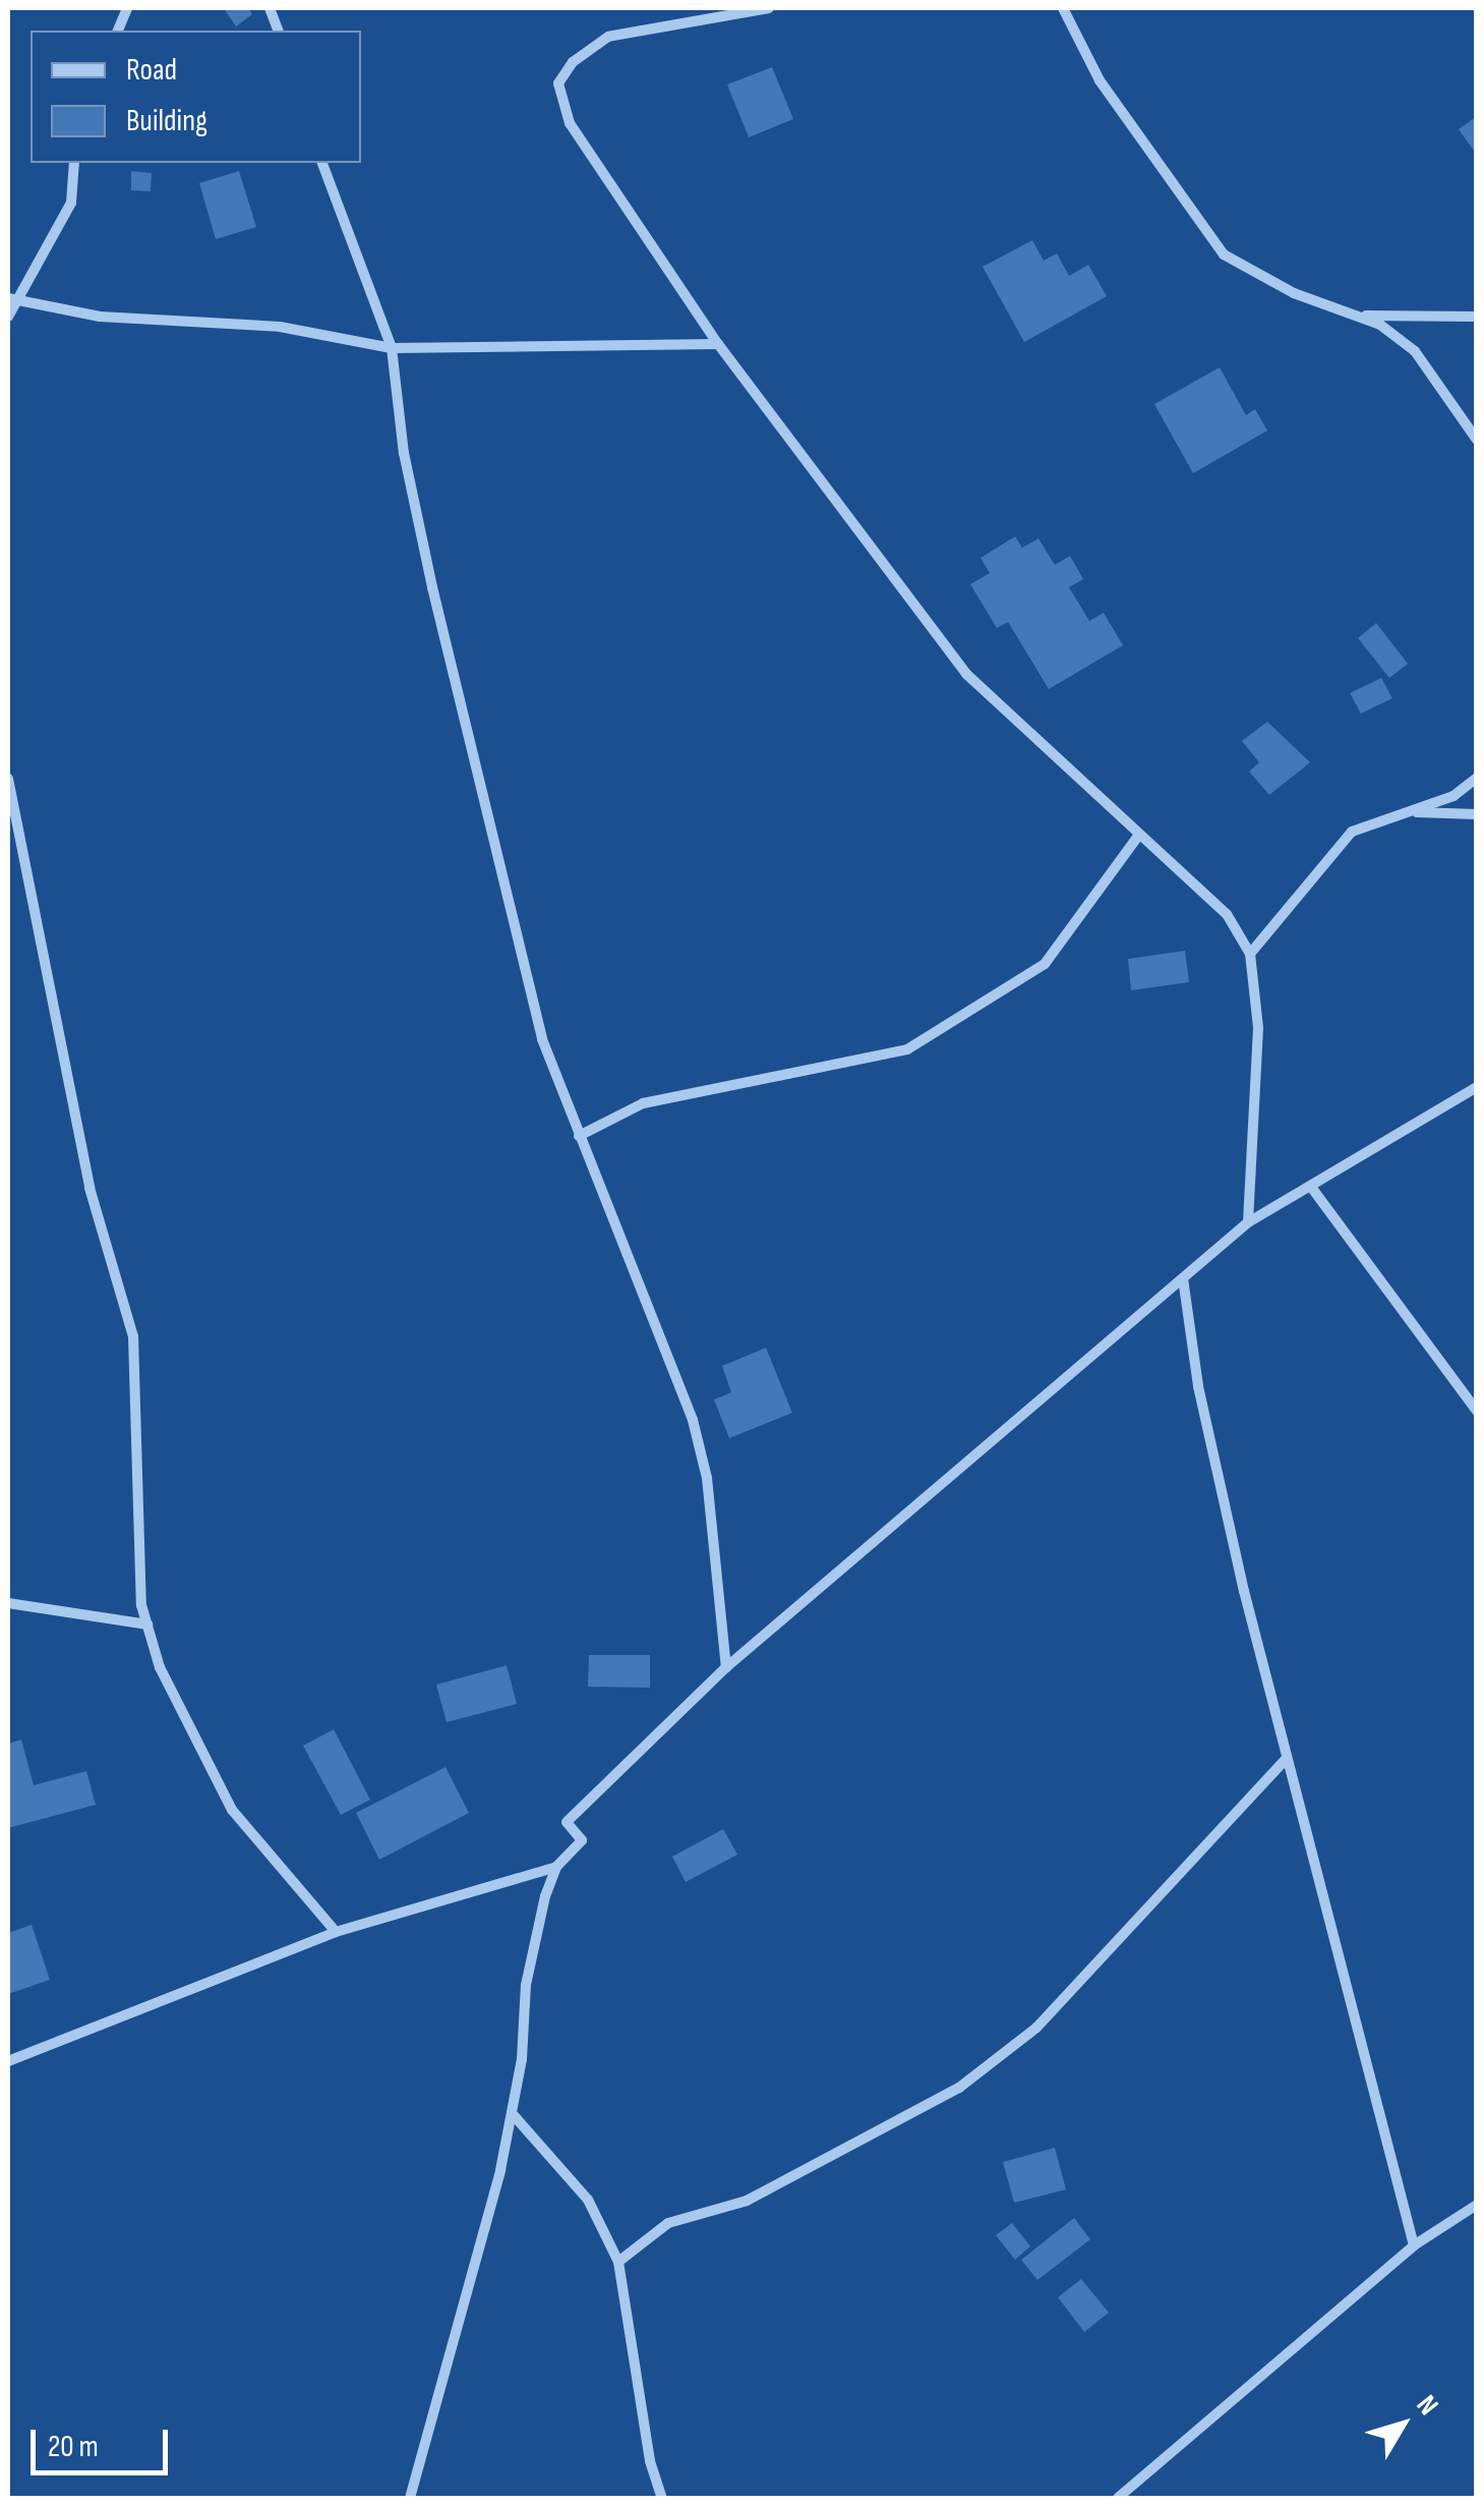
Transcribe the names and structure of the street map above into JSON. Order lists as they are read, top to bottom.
{
  "legend": ["Road", "Building"],
  "scale_bar": "20 m",
  "north": "top right"
}
